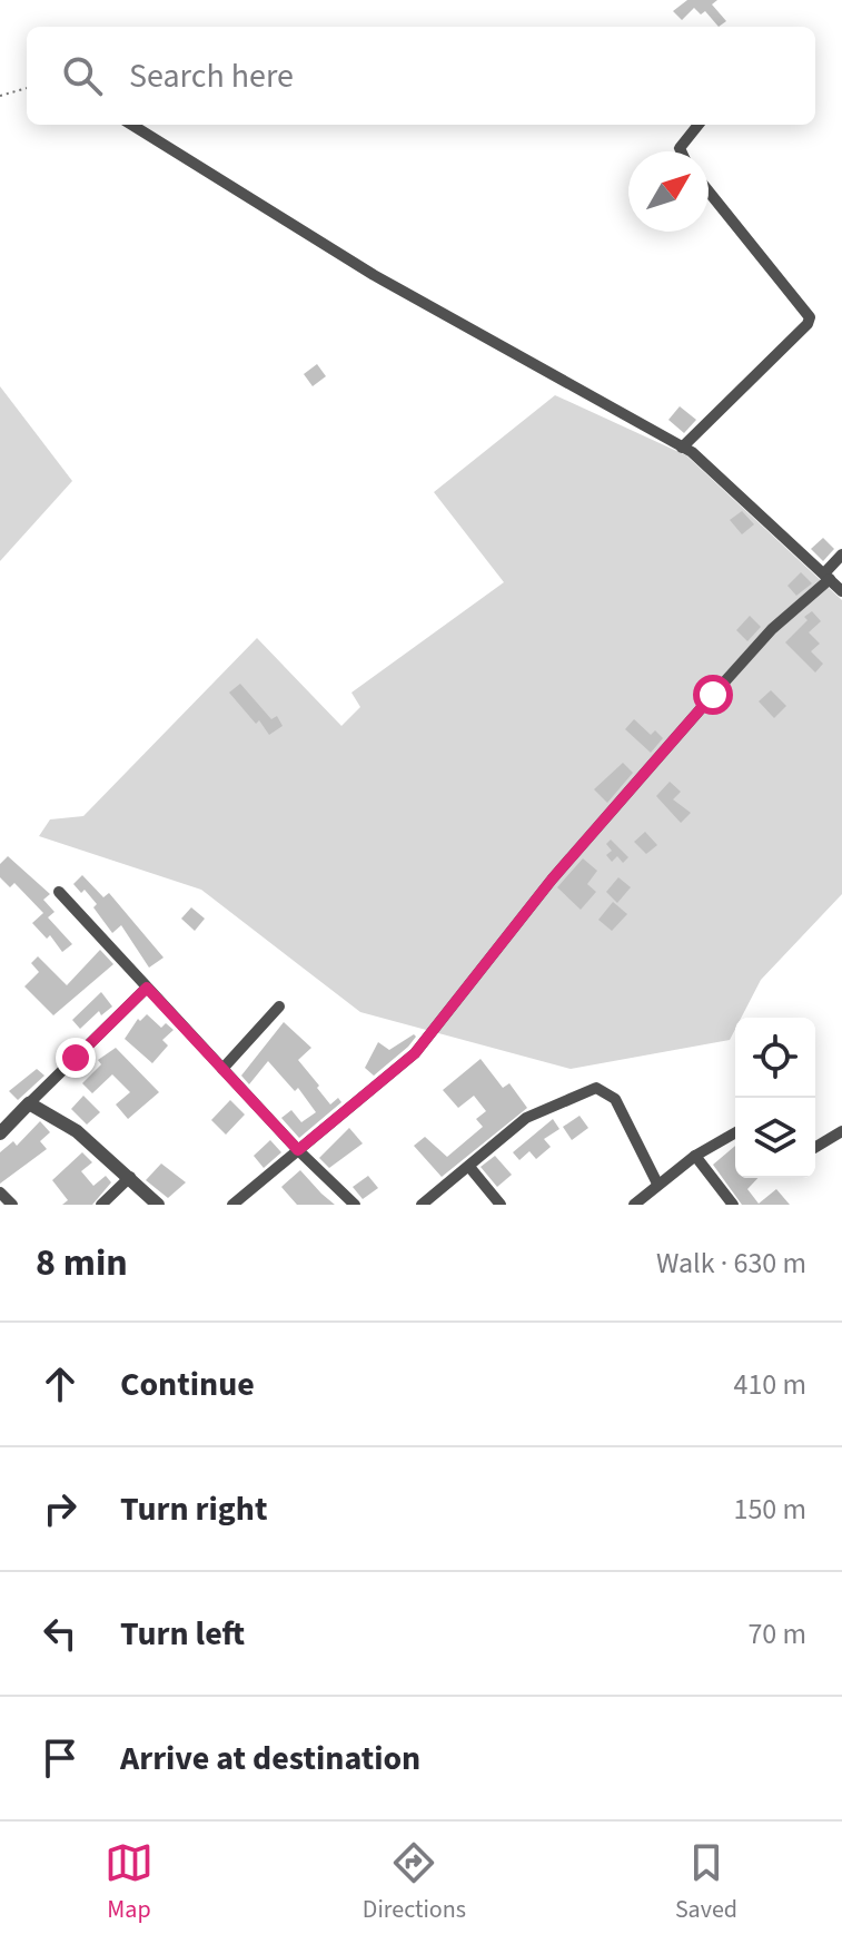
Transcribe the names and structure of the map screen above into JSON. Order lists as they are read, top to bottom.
{
  "north": "top right",
  "page": {
    "search": "Search here",
    "heading": ["8 min", "Walk · 630 m"],
    "list": [
      ["Continue", "410 m"],
      ["Turn right", "150 m"],
      ["Turn left", "70 m"],
      "Arrive at destination"
    ],
    "nav": ["Map", "Directions", "Saved"]
  }
}
